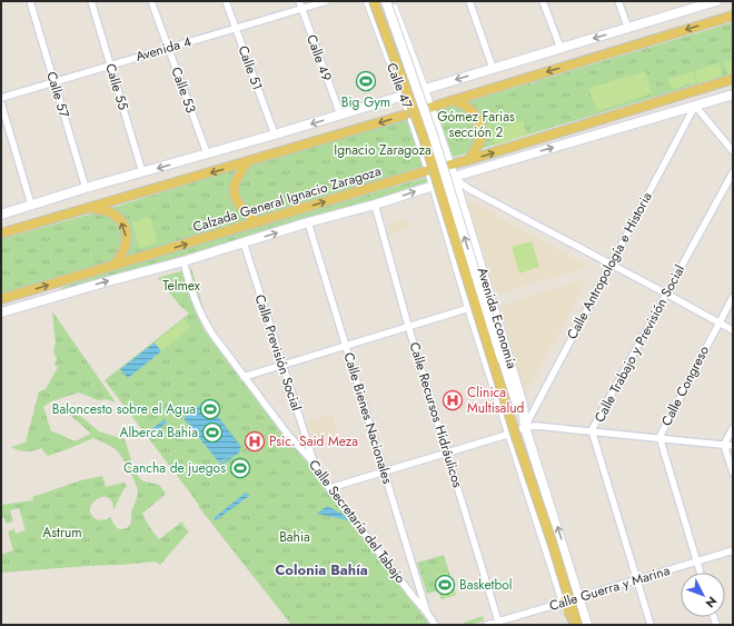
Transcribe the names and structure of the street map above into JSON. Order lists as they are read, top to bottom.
{
  "streets": {
    "main road": ["Calle 47", "Calzada General Ignacio Zaragoza", "Avenida Economía"],
    "street": [
      "Avenida 4",
      "Calle 49",
      "Calle 51",
      "Calle 55",
      "Calle 53",
      "Calle 57",
      "Calle Antropología e Historia",
      "Calle Trabajo y Previsión Social",
      "Calle Previsión Social",
      "Calle Congreso",
      "Calle Recursos Hidráulicos",
      "Calle Bienes Nacionales",
      "Calle Secretaría del Tabajo",
      "Calle Guerra y Marina"
    ]
  },
  "crossings": [
    ["Avenida 4", "Calle 49"],
    ["Avenida 4", "Calle 51"],
    ["Avenida 4", "Calle 55"],
    ["Avenida 4", "Calle 53"],
    ["Avenida 4", "Calle 57"],
    ["Calle 47", "Calzada General Ignacio Zaragoza"],
    ["Calle 47", "Avenida Economía"],
    ["Calzada General Ignacio Zaragoza", "Avenida Economía"],
    ["Calle Antropología e Historia", "Avenida Economía"],
    ["Avenida Economía", "Calle Guerra y Marina"],
    ["Calle Trabajo y Previsión Social", "Calle Guerra y Marina"],
    ["Calle Previsión Social", "Calle Secretaría del Tabajo"],
    ["Calle Congreso", "Calle Guerra y Marina"],
    ["Calle Recursos Hidráulicos", "Calle Guerra y Marina"],
    ["Calle Bienes Nacionales", "Calle Secretaría del Tabajo"]
  ],
  "districts": ["Colonia Bahía"],
  "parks": [
    "Gómez Farias sección 2",
    "Ignacio Zaragoza",
    "Telmex",
    "Astrum",
    "Bahia"
  ],
  "places": {
    "sports": [
      "Big Gym",
      "Baloncesto sobre el Agua",
      "Alberca Bahia",
      "Cancha de juegos",
      "Basketbol"
    ],
    "hospital": ["Clinica Multisalud", "Psic. Said Meza"]
  },
  "north": "bottom right"
}
